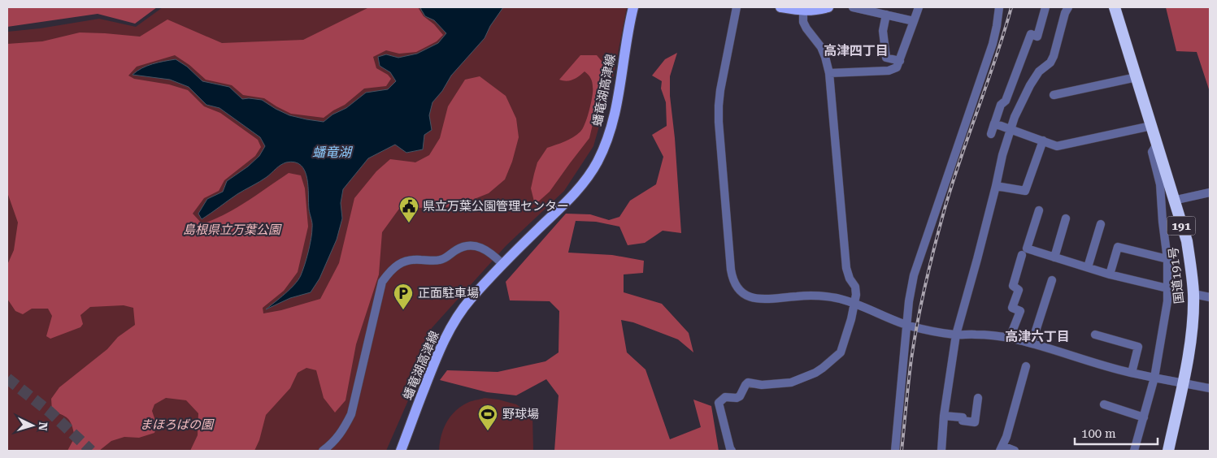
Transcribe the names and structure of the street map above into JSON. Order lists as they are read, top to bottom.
{
  "streets": {
    "highway": ["191", "国道191号"],
    "main road": ["蟠竜湖高津線"]
  },
  "districts": ["高津四丁目", "高津六丁目"],
  "water": ["蟠竜湖"],
  "parks": ["島根県立万葉公園", "まほろばの園"],
  "places": {
    "public building": ["県立万葉公園管理センター"],
    "parking": ["正面駐車場"],
    "sports": ["野球場"]
  },
  "scale_bar": "100 m",
  "north": "right"
}
